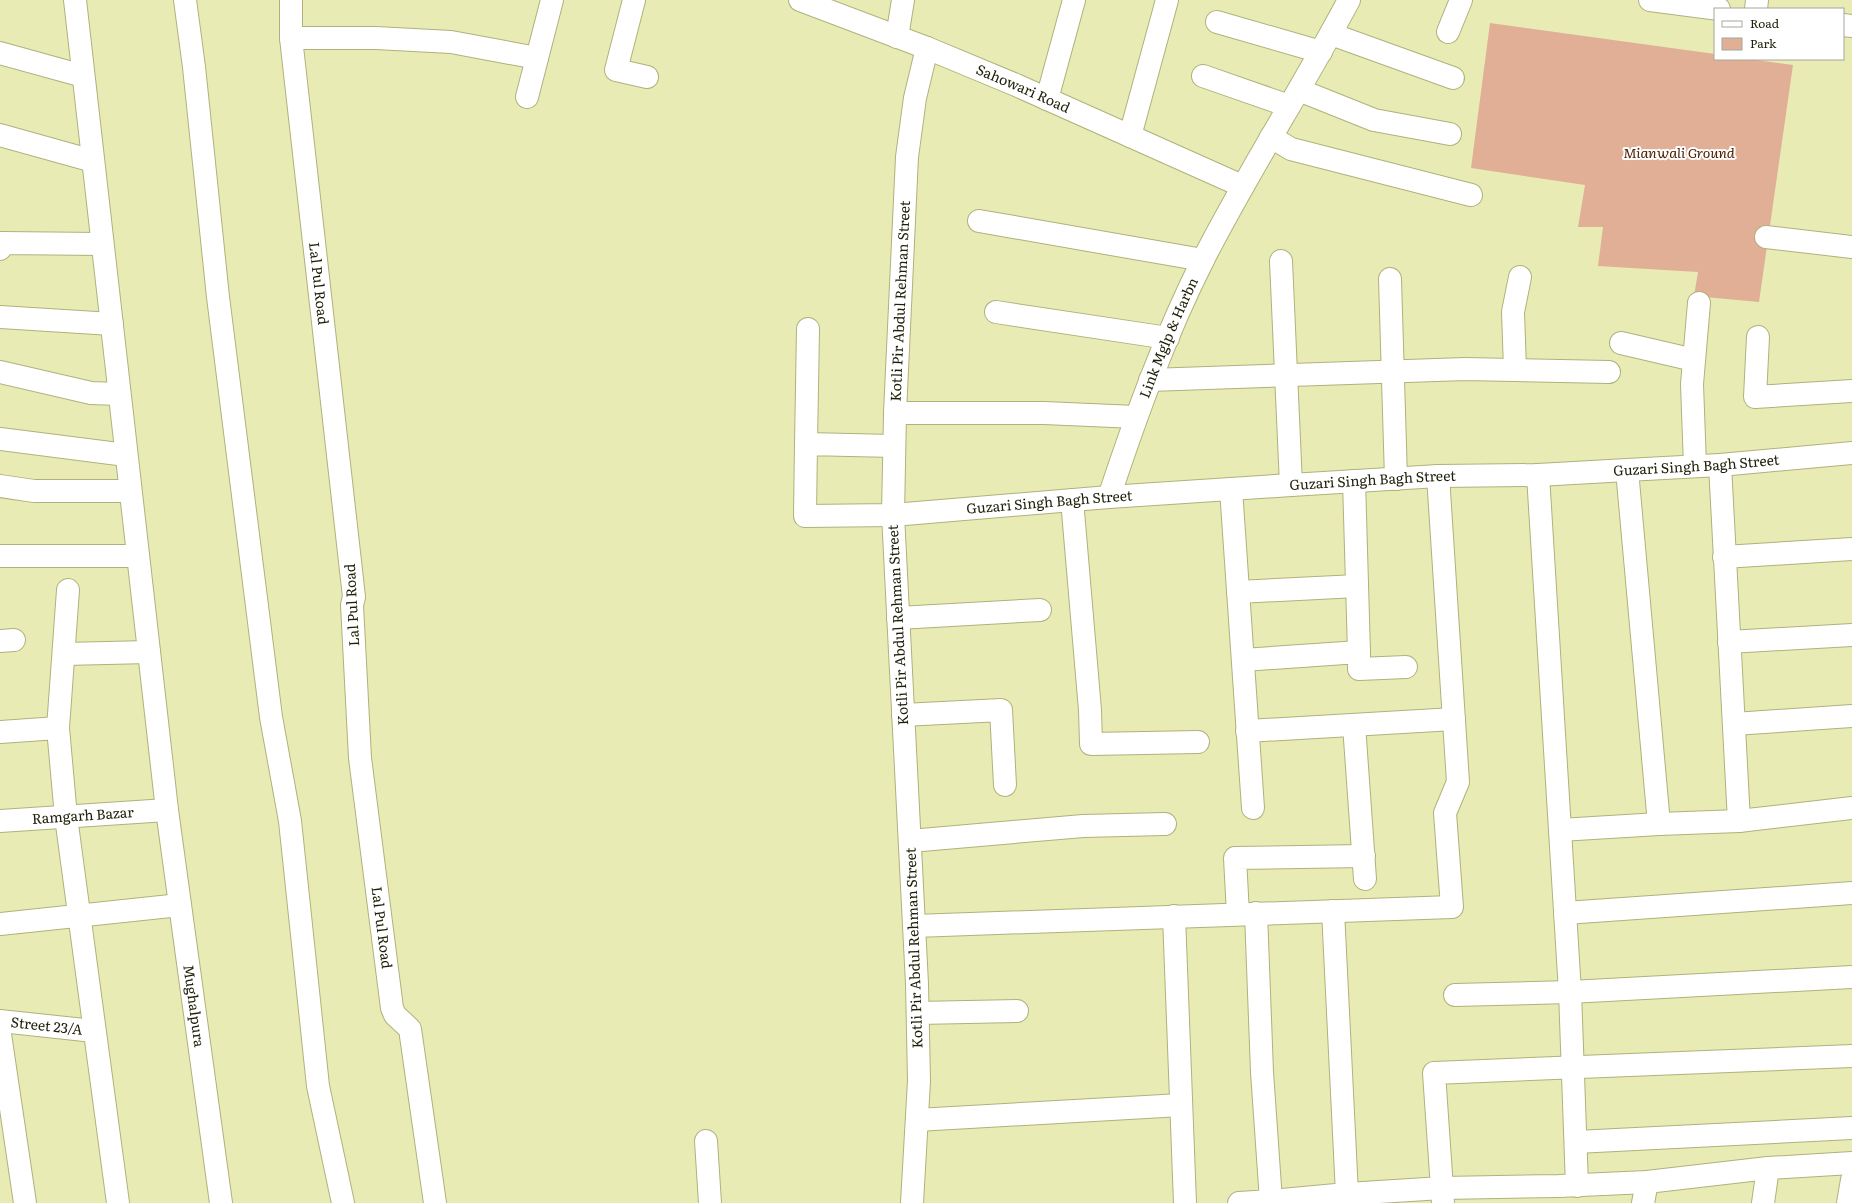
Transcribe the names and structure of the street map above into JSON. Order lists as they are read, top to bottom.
{
  "streets": {
    "street": [
      "Sahowari Road",
      "Lal Pul Road",
      "Kotli Pir Abdul Rehman Street",
      "Link Mglp & Harbn",
      "Guzari Singh Bagh Street",
      "Ramgarh Bazar",
      "Mughalpura",
      "Street 23/A"
    ]
  },
  "crossings": [
    ["Sahowari Road", "Kotli Pir Abdul Rehman Street"],
    ["Sahowari Road", "Link Mglp & Harbn"],
    ["Kotli Pir Abdul Rehman Street", "Guzari Singh Bagh Street"],
    ["Link Mglp & Harbn", "Guzari Singh Bagh Street"],
    ["Ramgarh Bazar", "Mughalpura"]
  ],
  "parks": ["Mianwali Ground"],
  "legend": ["Road", "Park"]
}
